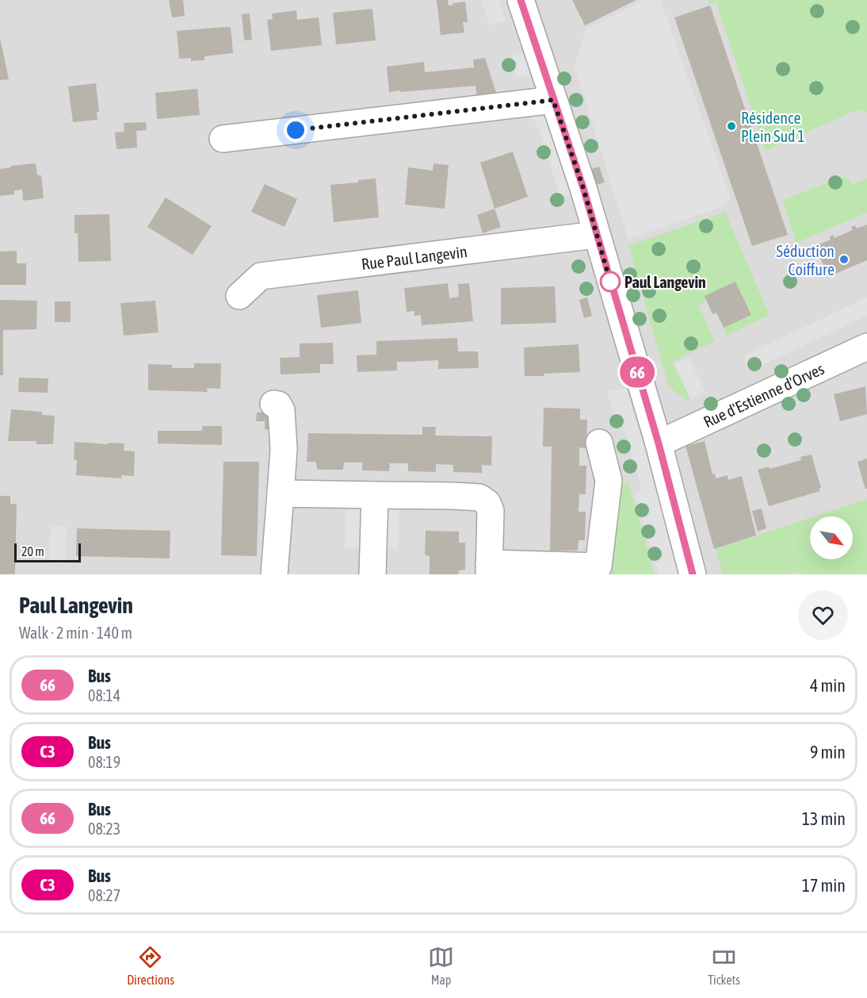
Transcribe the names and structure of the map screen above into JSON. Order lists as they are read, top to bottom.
{
  "streets": {
    "street": ["Rue Paul Langevin", "Rue d'Estienne d'Orves"]
  },
  "places": ["Résidence Plein Sud 1", "Séduction Coiffure", "Paul Langevin"],
  "lines": ["bus line 66"],
  "scale_bar": "20 m",
  "north": "bottom right",
  "page": {
    "on_map": "66",
    "scale": "20 m",
    "heading": ["Paul Langevin", "Walk · 2 min · 140 m"],
    "list": [
      {
        "mark": "66",
        "name": "Bus",
        "note": "08:14",
        "value": "4 min"
      },
      {
        "mark": "C3",
        "name": "Bus",
        "note": "08:19",
        "value": "9 min"
      },
      {
        "mark": "66",
        "name": "Bus",
        "note": "08:23",
        "value": "13 min"
      },
      {
        "mark": "C3",
        "name": "Bus",
        "note": "08:27",
        "value": "17 min"
      }
    ],
    "tabs": ["Directions", "Map", "Tickets"]
  }
}
